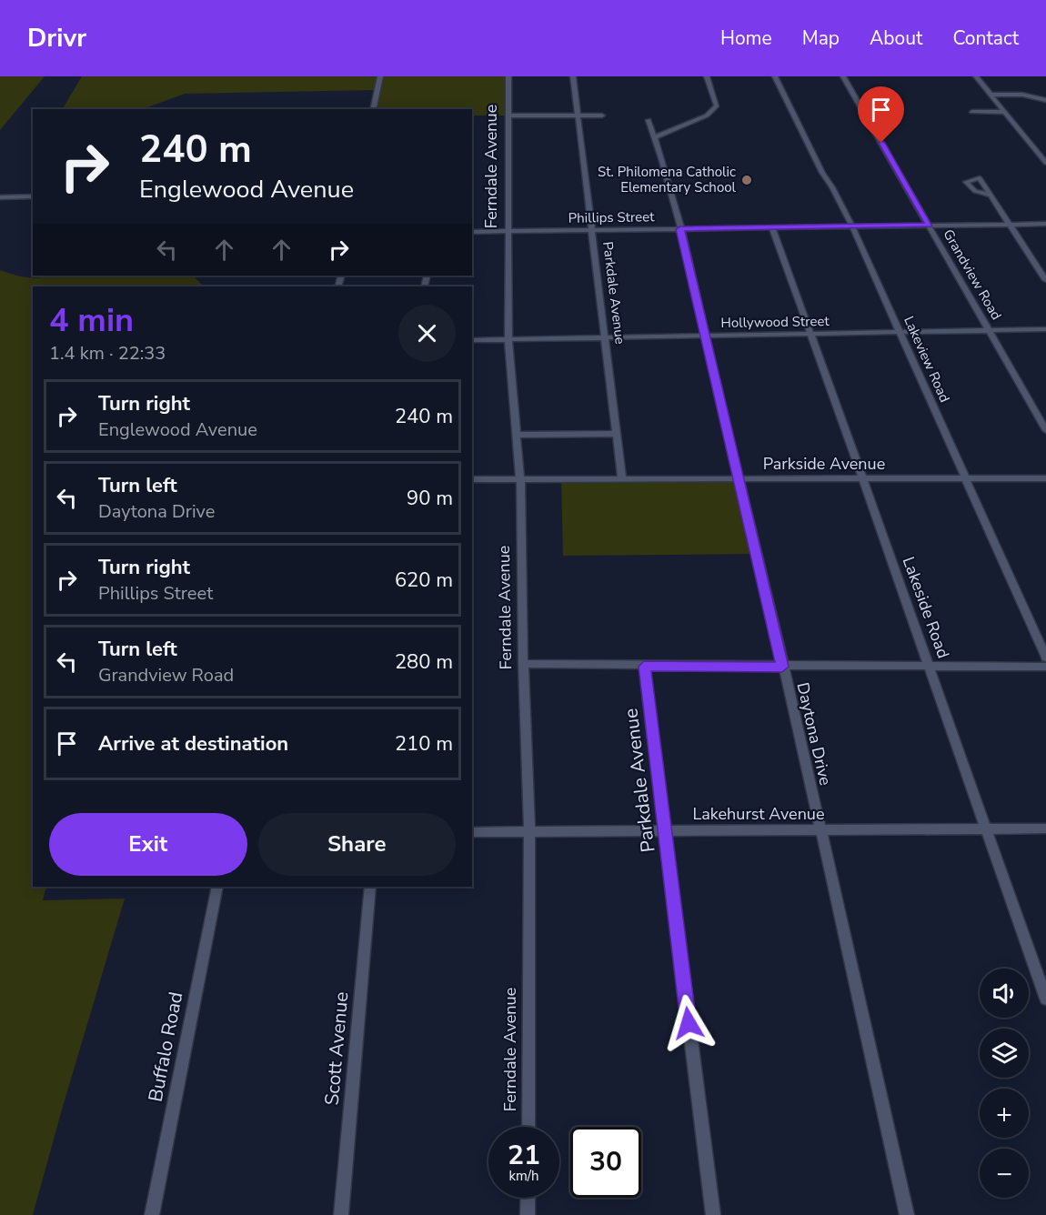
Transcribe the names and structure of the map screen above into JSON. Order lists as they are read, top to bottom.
{
  "streets": {
    "street": [
      "Ferndale Avenue",
      "Phillips Street",
      "Grandview Road",
      "Parkdale Avenue",
      "Hollywood Street",
      "Lakeview Road",
      "Parkside Avenue",
      "Lakeside Road",
      "Daytona Drive",
      "Lakehurst Avenue",
      "Buffalo Road",
      "Scott Avenue"
    ]
  },
  "crossings": [
    ["Ferndale Avenue", "Phillips Street"],
    ["Ferndale Avenue", "Hollywood Street"],
    ["Ferndale Avenue", "Parkside Avenue"],
    ["Ferndale Avenue", "Lakehurst Avenue"],
    ["Phillips Street", "Grandview Road"],
    ["Phillips Street", "Parkdale Avenue"],
    ["Phillips Street", "Lakeview Road"],
    ["Phillips Street", "Lakeside Road"],
    ["Phillips Street", "Daytona Drive"],
    ["Grandview Road", "Hollywood Street"],
    ["Parkdale Avenue", "Hollywood Street"],
    ["Parkdale Avenue", "Parkside Avenue"],
    ["Parkdale Avenue", "Lakehurst Avenue"],
    ["Hollywood Street", "Lakeview Road"],
    ["Hollywood Street", "Lakeside Road"],
    ["Hollywood Street", "Daytona Drive"],
    ["Lakeview Road", "Parkside Avenue"],
    ["Parkside Avenue", "Lakeside Road"],
    ["Parkside Avenue", "Daytona Drive"],
    ["Lakeside Road", "Lakehurst Avenue"],
    ["Daytona Drive", "Lakehurst Avenue"]
  ],
  "places": ["St. Philomena Catholic Elementary School"],
  "page": {
    "header": "Drivr",
    "nav": [
      "Home",
      "Map",
      "About",
      "Contact"
    ],
    "turn": ["240 m", "Englewood Avenue"],
    "heading": ["4 min", "1.4 km · 22:33"],
    "list": [
      {
        "name": "Turn right",
        "note": "Englewood Avenue",
        "value": "240 m"
      },
      {
        "name": "Turn left",
        "note": "Daytona Drive",
        "value": "90 m"
      },
      {
        "name": "Turn right",
        "note": "Phillips Street",
        "value": "620 m"
      },
      {
        "name": "Turn left",
        "note": "Grandview Road",
        "value": "280 m"
      },
      {
        "name": "Arrive at destination",
        "value": "210 m"
      }
    ],
    "buttons": ["Exit", "Share"],
    "map_buttons": ["+", "−"],
    "speed": "21 km/h",
    "limit": "30"
  }
}
